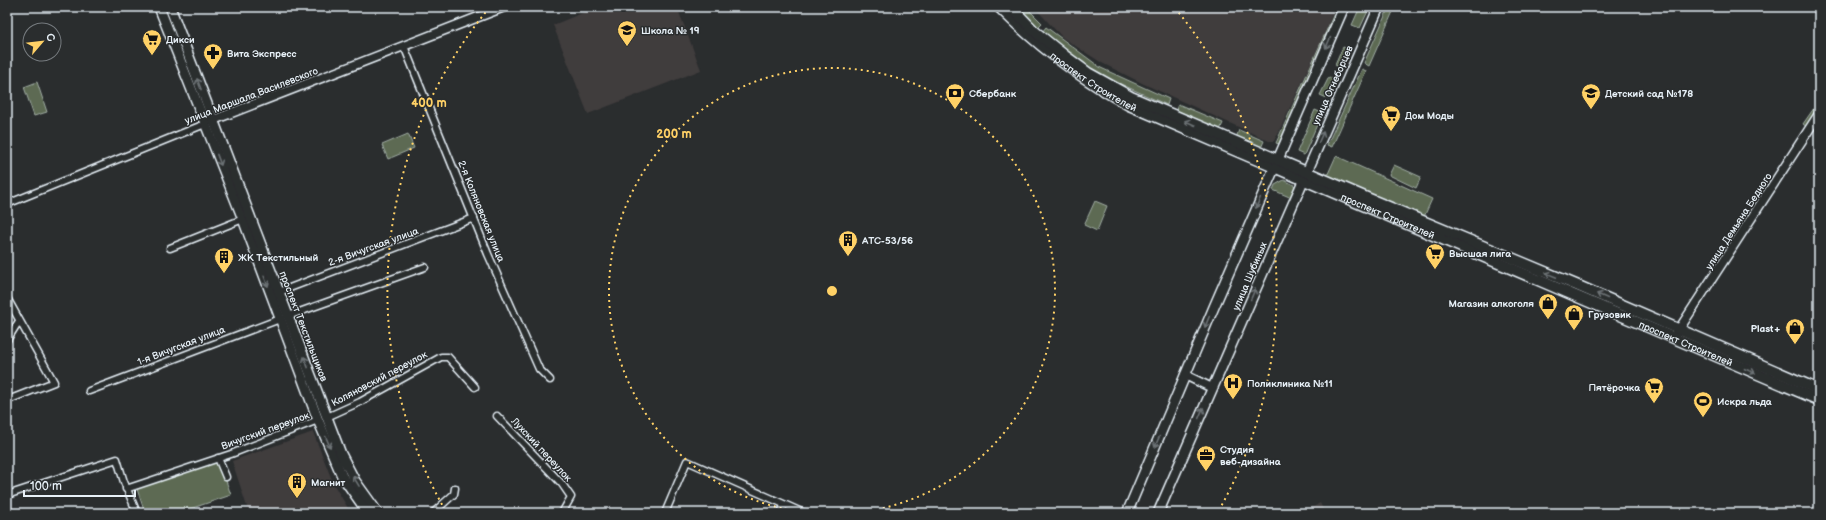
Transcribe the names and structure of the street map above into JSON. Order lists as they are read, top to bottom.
{
  "streets": {
    "main road": [
      "проспект Строителей",
      "улица Огнеборцев",
      "улица Шубиных",
      "проспект Текстильщиков"
    ],
    "street": [
      "улица Маршала Василевского",
      "2-я Коляновская улица",
      "улица Демьяна Бедного",
      "2-я Вичугская улица",
      "1-я Вичугская улица",
      "Коляновский переулок",
      "Вичугский переулок",
      "Лухский переулок"
    ]
  },
  "crossings": [
    ["проспект Строителей", "улица Огнеборцев"],
    ["проспект Строителей", "улица Демьяна Бедного"],
    ["проспект Строителей", "улица Шубиных"],
    ["улица Огнеборцев", "улица Шубиных"],
    ["улица Маршала Василевского", "2-я Коляновская улица"],
    ["улица Маршала Василевского", "проспект Текстильщиков"],
    ["2-я Коляновская улица", "2-я Вичугская улица"],
    ["2-я Вичугская улица", "проспект Текстильщиков"],
    ["проспект Текстильщиков", "1-я Вичугская улица"],
    ["проспект Текстильщиков", "Коляновский переулок"],
    ["проспект Текстильщиков", "Вичугский переулок"],
    ["Коляновский переулок", "Вичугский переулок"]
  ],
  "places": {
    "school or university": ["Школа № 19", "Детский сад №178"],
    "supermarket": [
      "Дикси",
      "Дом Моды",
      "Высшая лига",
      "Пятёрочка"
    ],
    "pharmacy": ["Вита Экспресс"],
    "bank": ["Сбербанк"],
    "building": ["АТС-53/56", "ЖК Текстильный", "Магнит"],
    "shop": ["Магазин алкоголя", "Грузовик", "Plast+"],
    "hospital": ["Поликлиника №11"],
    "sports": ["Искра льда"],
    "office": ["Студия веб-дизайна"]
  },
  "scale_bar": "100 m",
  "north": "top right",
  "rings": ["400 m", "200 m"]
}
